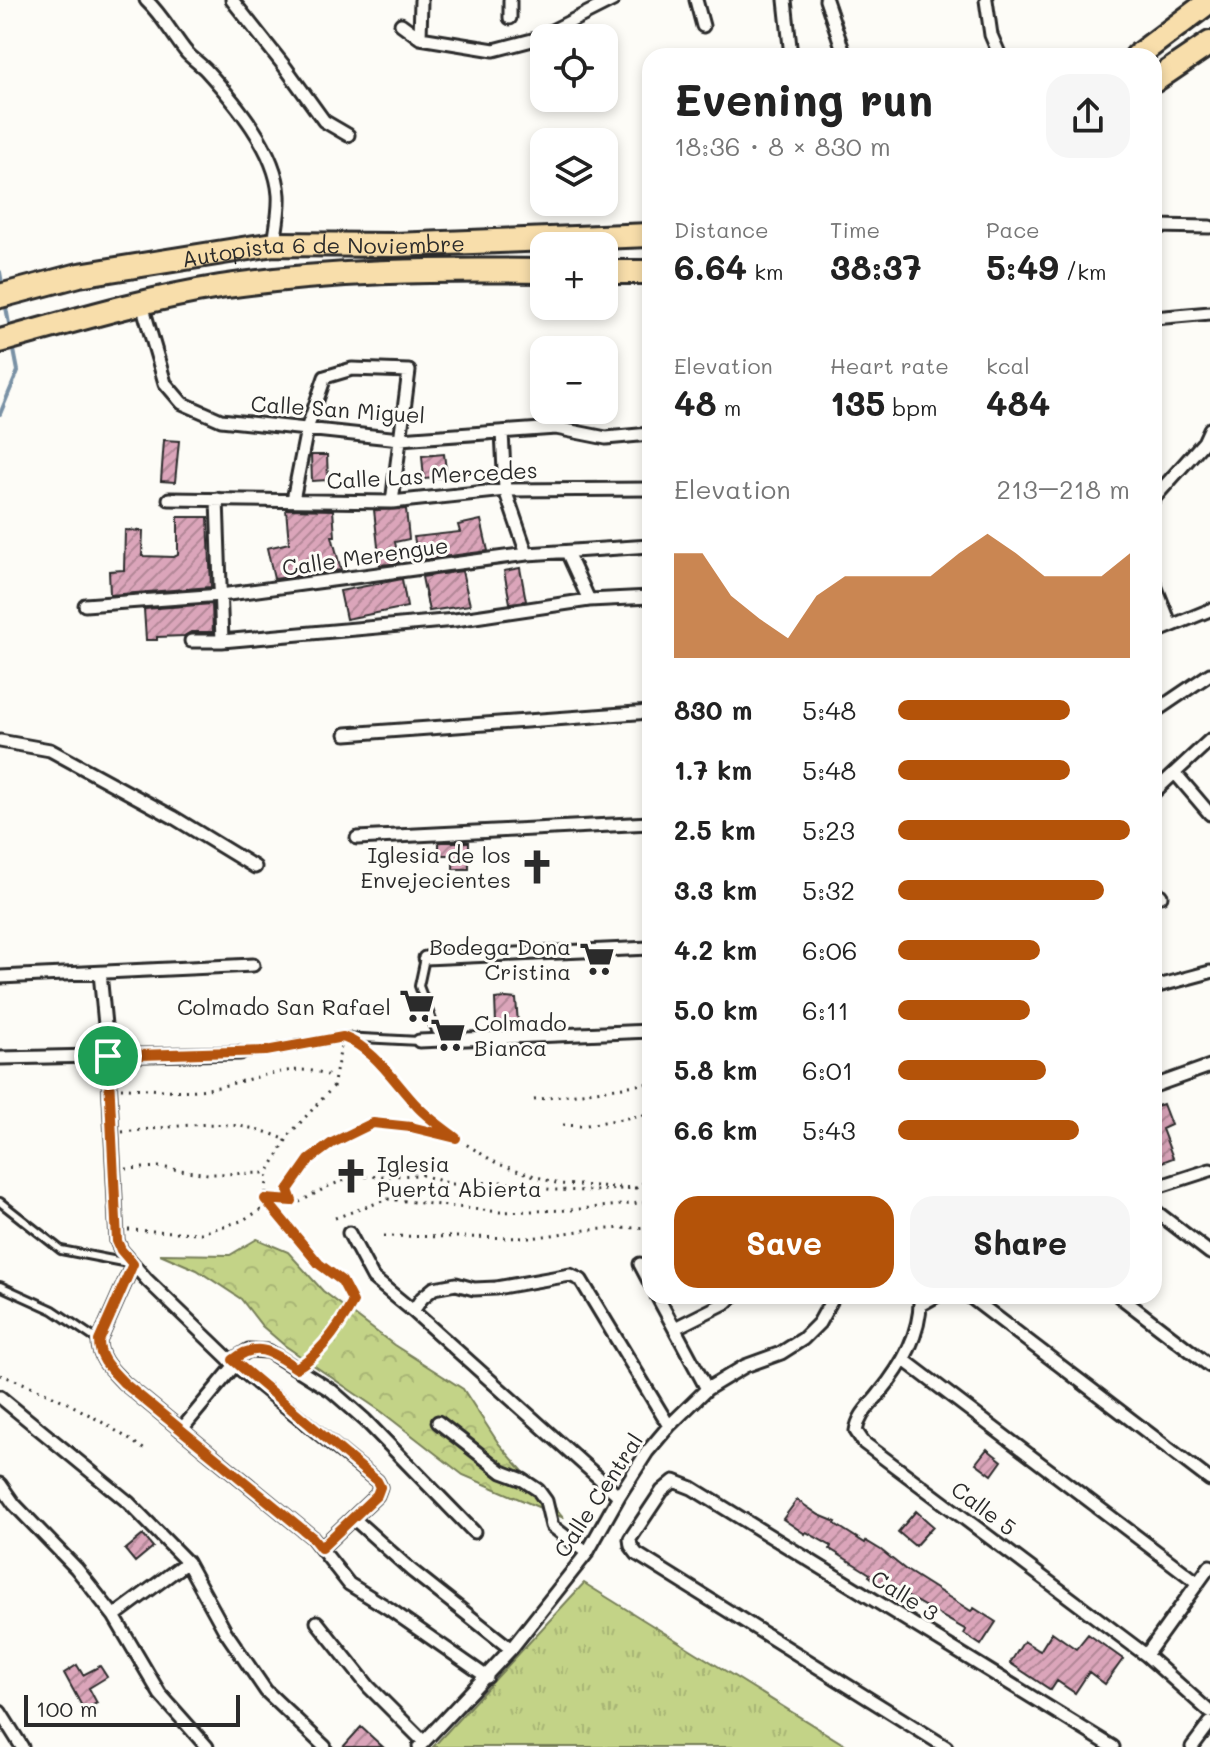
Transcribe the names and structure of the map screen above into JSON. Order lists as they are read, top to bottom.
{
  "streets": {
    "highway": ["Autopista 6 de Noviembre"],
    "street": [
      "Calle San Miguel",
      "Calle Las Mercedes",
      "Calle Merengue",
      "Calle Central",
      "Calle 5",
      "Calle 3"
    ]
  },
  "crossings": [
    ["Autopista 6 de Noviembre", "Calle San Miguel"]
  ],
  "places": {
    "church": ["Iglesia de los Envejecientes", "Iglesia Puerta Abierta"],
    "supermarket": ["Bodega Dona Cristina", "Colmado San Rafael", "Colmado Bianca"]
  },
  "scale_bar": "100 m",
  "page": {
    "map_buttons": ["+", "−"],
    "heading": ["Evening run", "18:36 · 8 × 830 m"],
    "stats": [
      ["Distance", "6.64 km"],
      ["Time", "38:37"],
      ["Pace", "5:49 /km"],
      ["Elevation", "48 m"],
      ["Heart rate", "135 bpm"],
      ["kcal", "484"]
    ],
    "chart": ["Elevation", "213–218 m"],
    "list": [
      {
        "name": "830 m",
        "note": "5:48"
      },
      {
        "name": "1.7 km",
        "note": "5:48"
      },
      {
        "name": "2.5 km",
        "note": "5:23"
      },
      {
        "name": "3.3 km",
        "note": "5:32"
      },
      {
        "name": "4.2 km",
        "note": "6:06"
      },
      {
        "name": "5.0 km",
        "note": "6:11"
      },
      {
        "name": "5.8 km",
        "note": "6:01"
      },
      {
        "name": "6.6 km",
        "note": "5:43"
      }
    ],
    "buttons": ["Save", "Share"],
    "scale": "100 m"
  }
}
